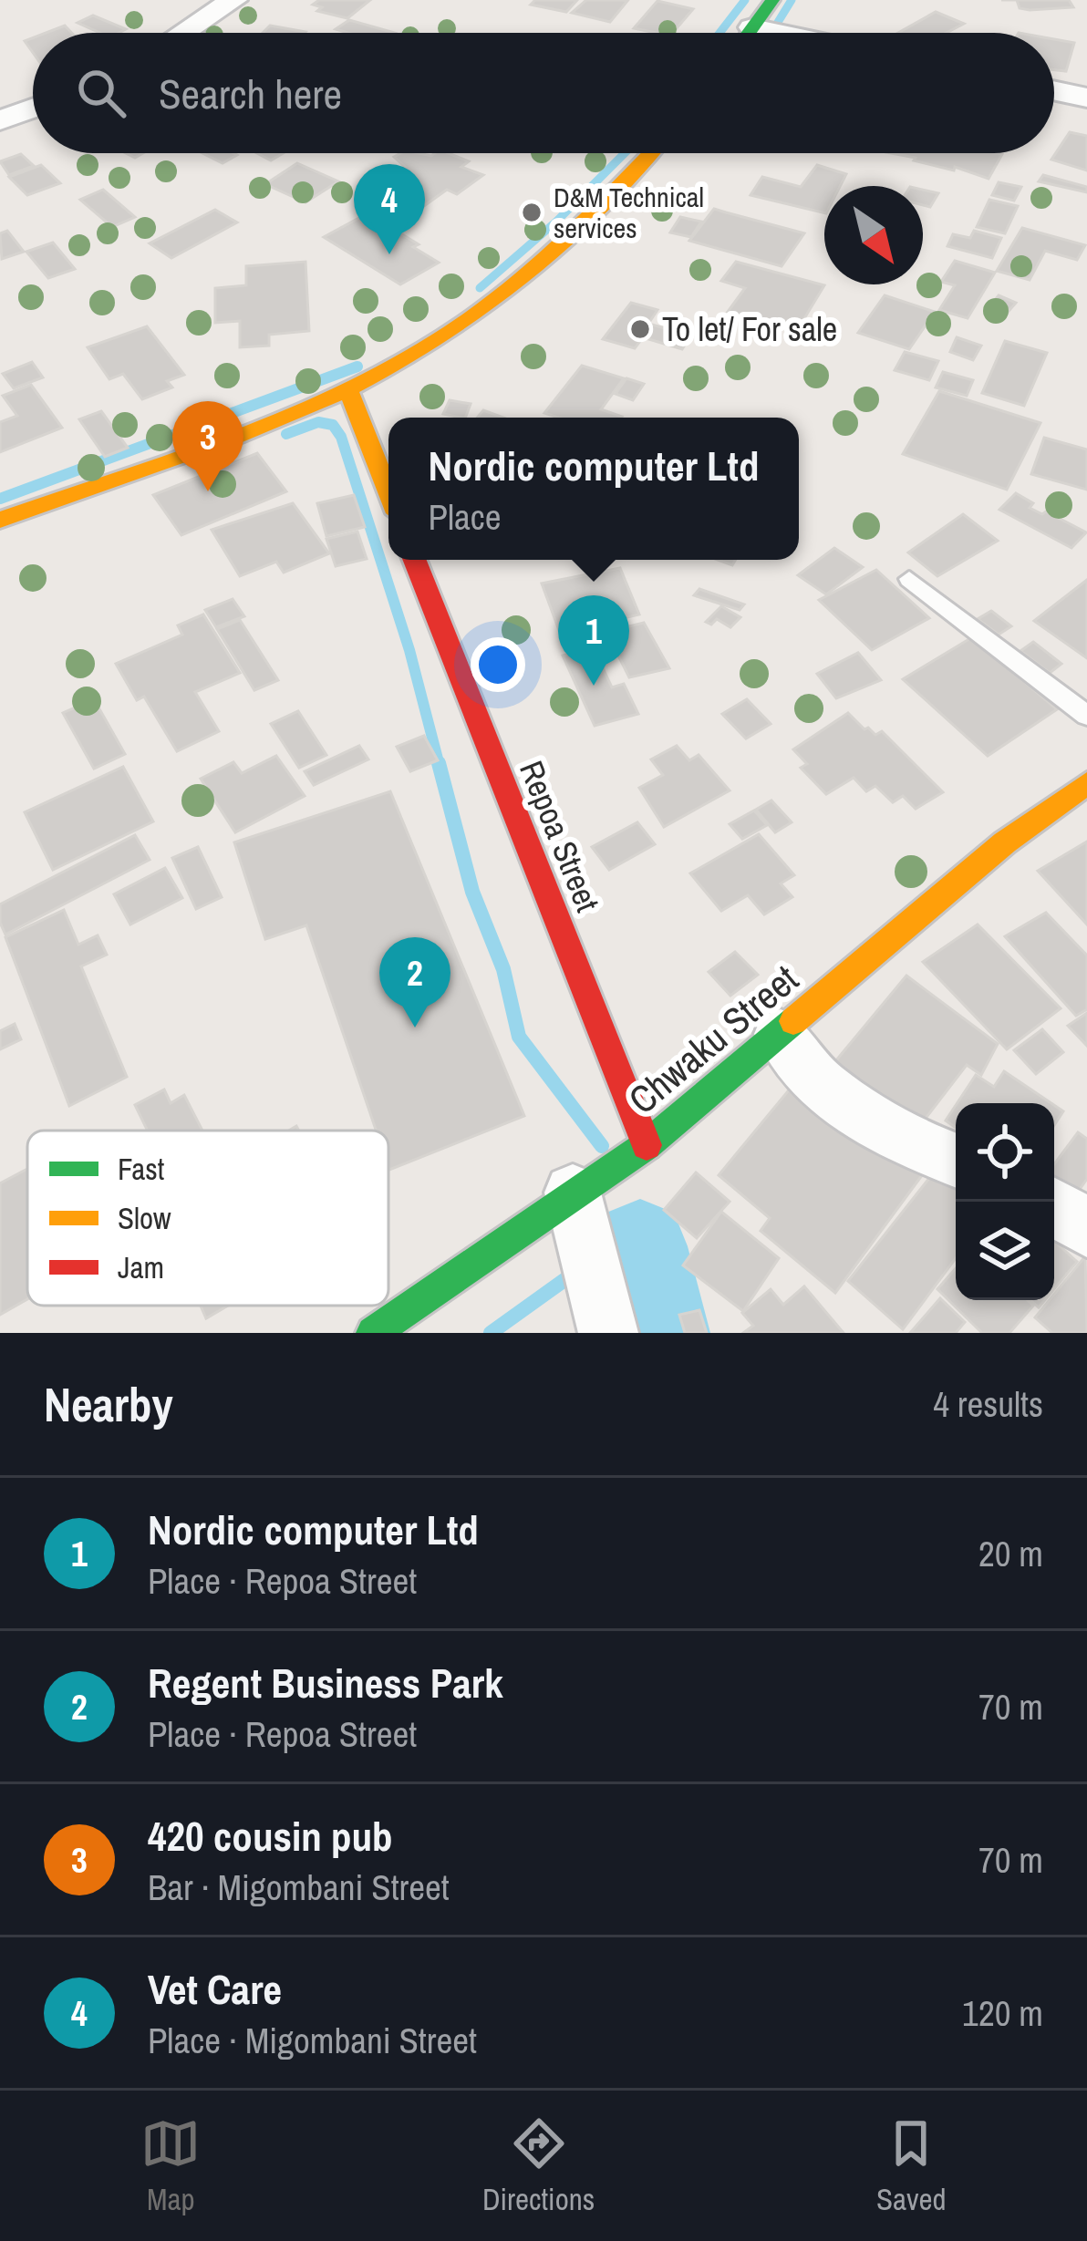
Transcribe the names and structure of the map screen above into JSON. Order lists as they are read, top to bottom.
{
  "streets": {
    "main road": ["Repoa Street", "Chwaku Street"]
  },
  "crossings": [
    ["Repoa Street", "Chwaku Street"]
  ],
  "places": ["D&M Technical services", "To let/ For sale"],
  "legend": ["Fast", "Slow", "Jam"],
  "north": "bottom right",
  "page": {
    "search": "Search here",
    "pins": [
      "4",
      "3",
      "1",
      "2"
    ],
    "popup": ["Nordic computer Ltd", "Place"],
    "heading": ["Nearby", "4 results"],
    "list": [
      {
        "mark": "1",
        "name": "Nordic computer Ltd",
        "note": "Place · Repoa Street",
        "value": "20 m"
      },
      {
        "mark": "2",
        "name": "Regent Business Park",
        "note": "Place · Repoa Street",
        "value": "70 m"
      },
      {
        "mark": "3",
        "name": "420 cousin pub",
        "note": "Bar · Migombani Street",
        "value": "70 m"
      },
      {
        "mark": "4",
        "name": "Vet Care",
        "note": "Place · Migombani Street",
        "value": "120 m"
      }
    ],
    "nav": ["Map", "Directions", "Saved"]
  }
}
